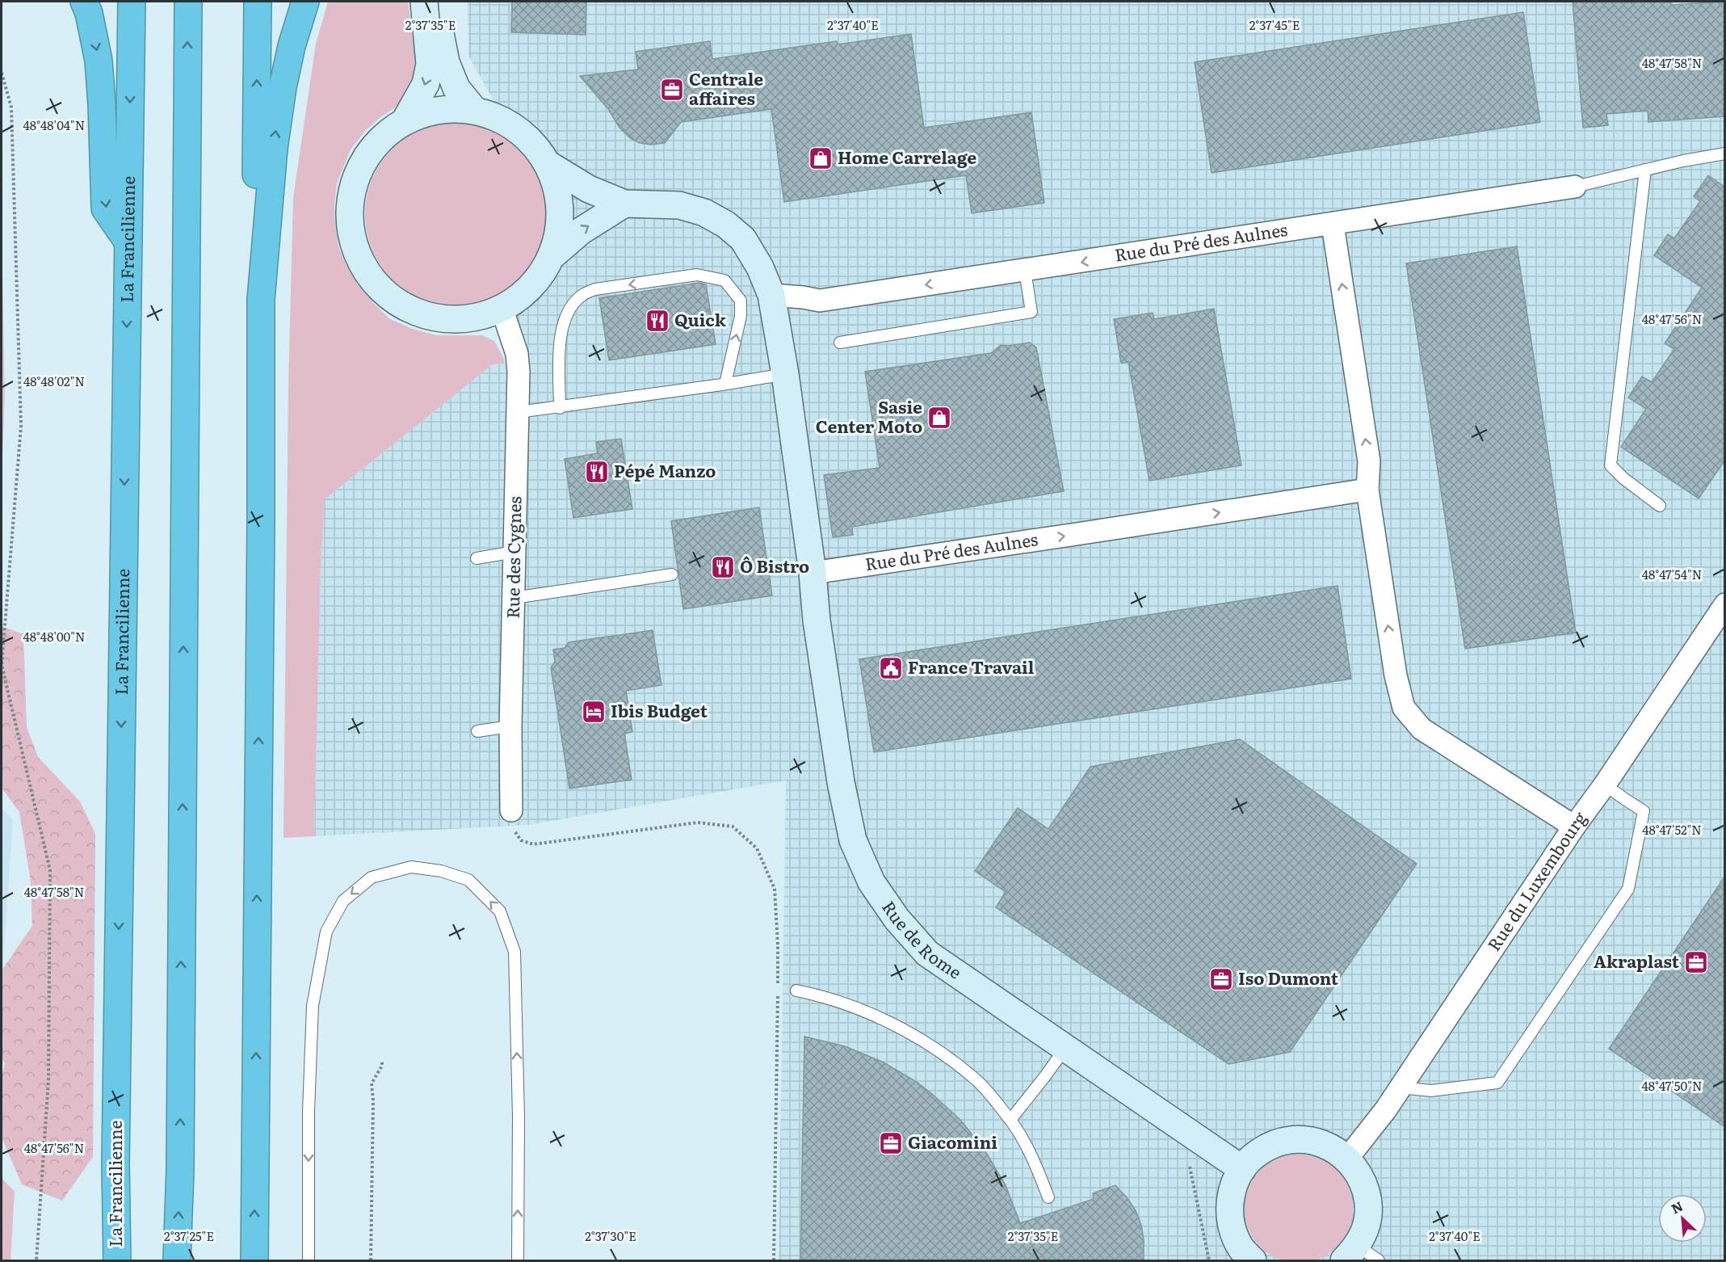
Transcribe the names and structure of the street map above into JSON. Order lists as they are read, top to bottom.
{
  "streets": {
    "highway": ["La Francilienne"],
    "street": [
      "Rue du Pré des Aulnes",
      "Rue des Cygnes",
      "Rue du Luxembourg",
      "Rue de Rome"
    ]
  },
  "crossings": [
    ["Rue du Pré des Aulnes", "Rue de Rome"]
  ],
  "places": {
    "office": [
      "Centrale affaires",
      "Akraplast",
      "Iso Dumont",
      "Giacomini"
    ],
    "shop": ["Home Carrelage", "Sasie Center Moto"],
    "restaurant": ["Quick", "Pépé Manzo", "Ô Bistro"],
    "public building": ["France Travail"],
    "hotel": ["Ibis Budget"]
  },
  "north": "top left",
  "coordinates": [
    "2°37'35\"E",
    "2°37'40\"E",
    "2°37'45\"E",
    "48°47'58\"N",
    "48°48'04\"N",
    "48°47'56\"N",
    "48°48'02\"N",
    "48°47'54\"N",
    "48°48'00\"N",
    "48°47'52\"N",
    "48°47'50\"N",
    "2°37'25\"E",
    "2°37'30\"E"
  ]
}
